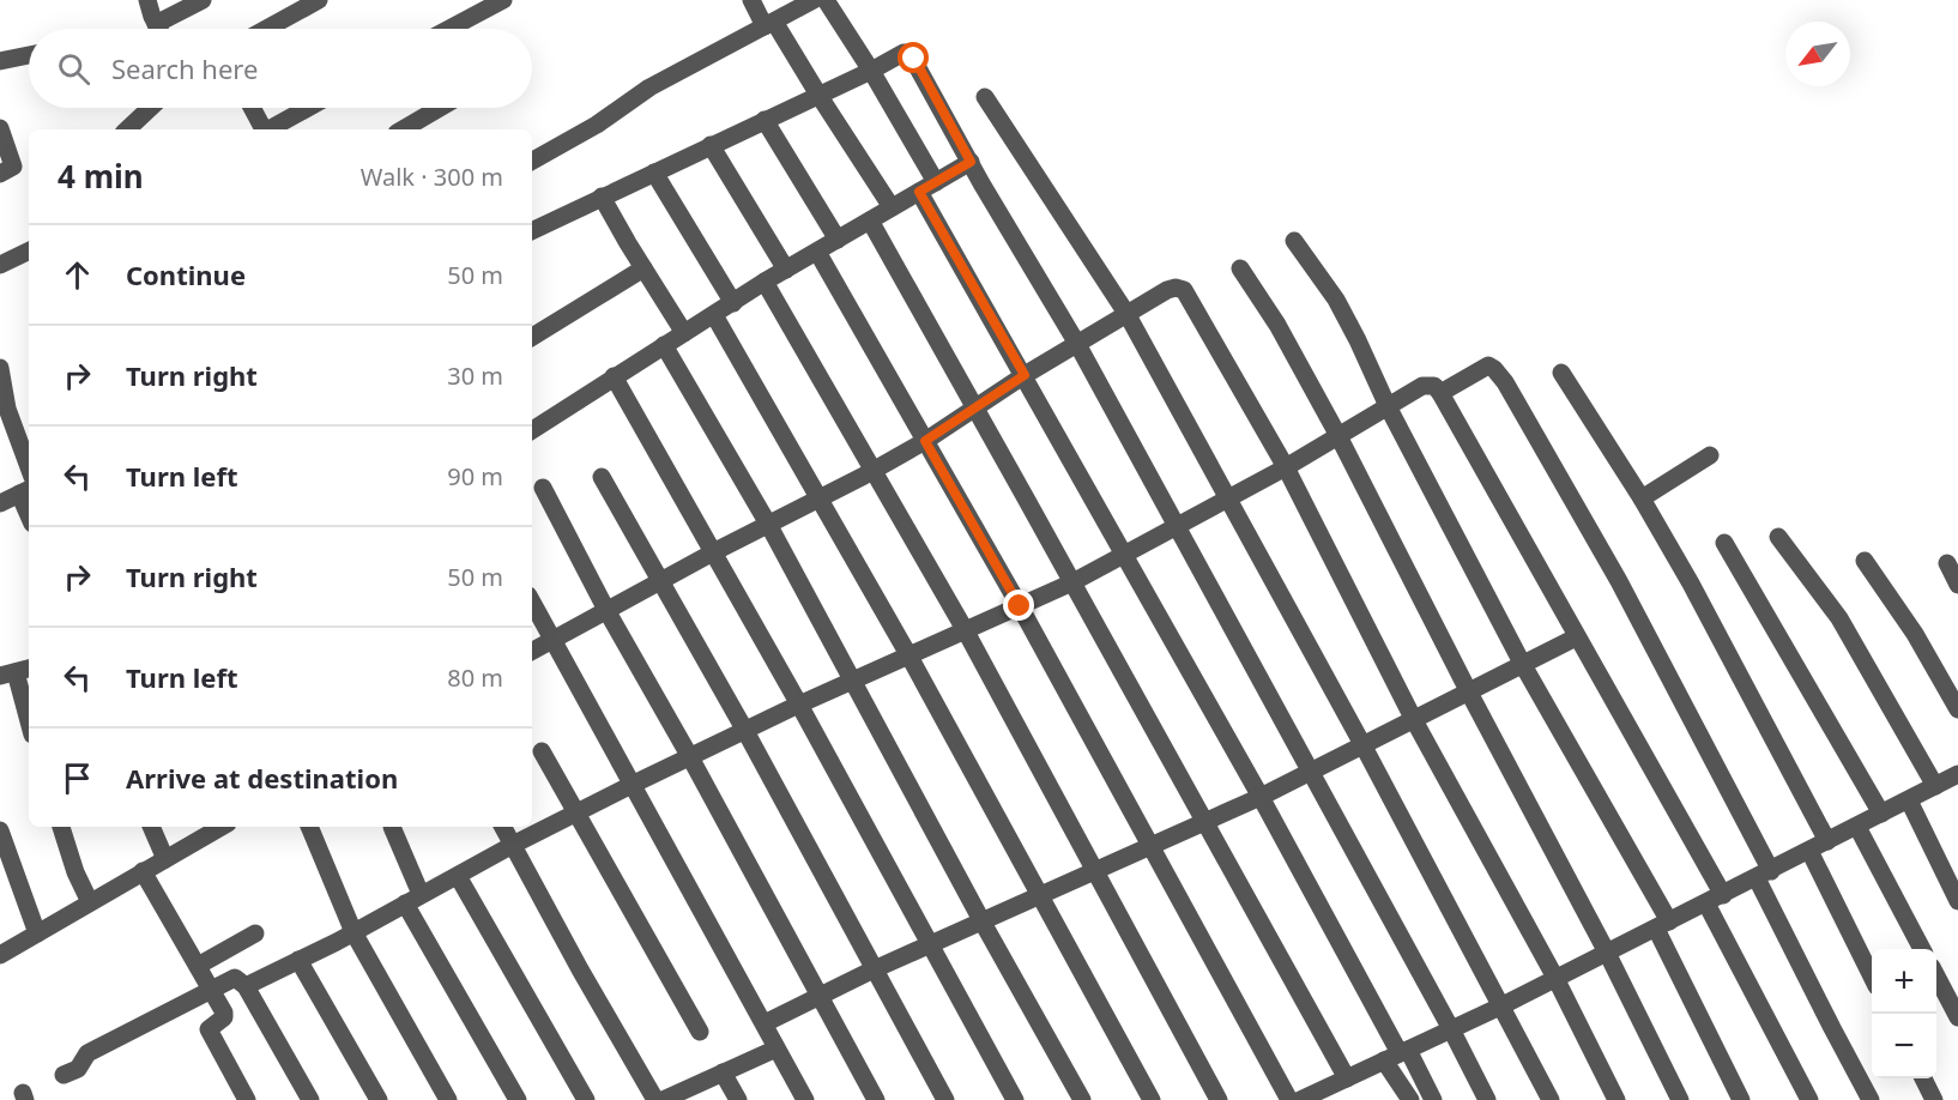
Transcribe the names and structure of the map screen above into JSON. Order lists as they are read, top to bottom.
{
  "north": "bottom left",
  "page": {
    "search": "Search here",
    "heading": ["4 min", "Walk · 300 m"],
    "list": [
      ["Continue", "50 m"],
      ["Turn right", "30 m"],
      ["Turn left", "90 m"],
      ["Turn right", "50 m"],
      ["Turn left", "80 m"],
      "Arrive at destination"
    ],
    "map_buttons": ["+", "−"]
  }
}
